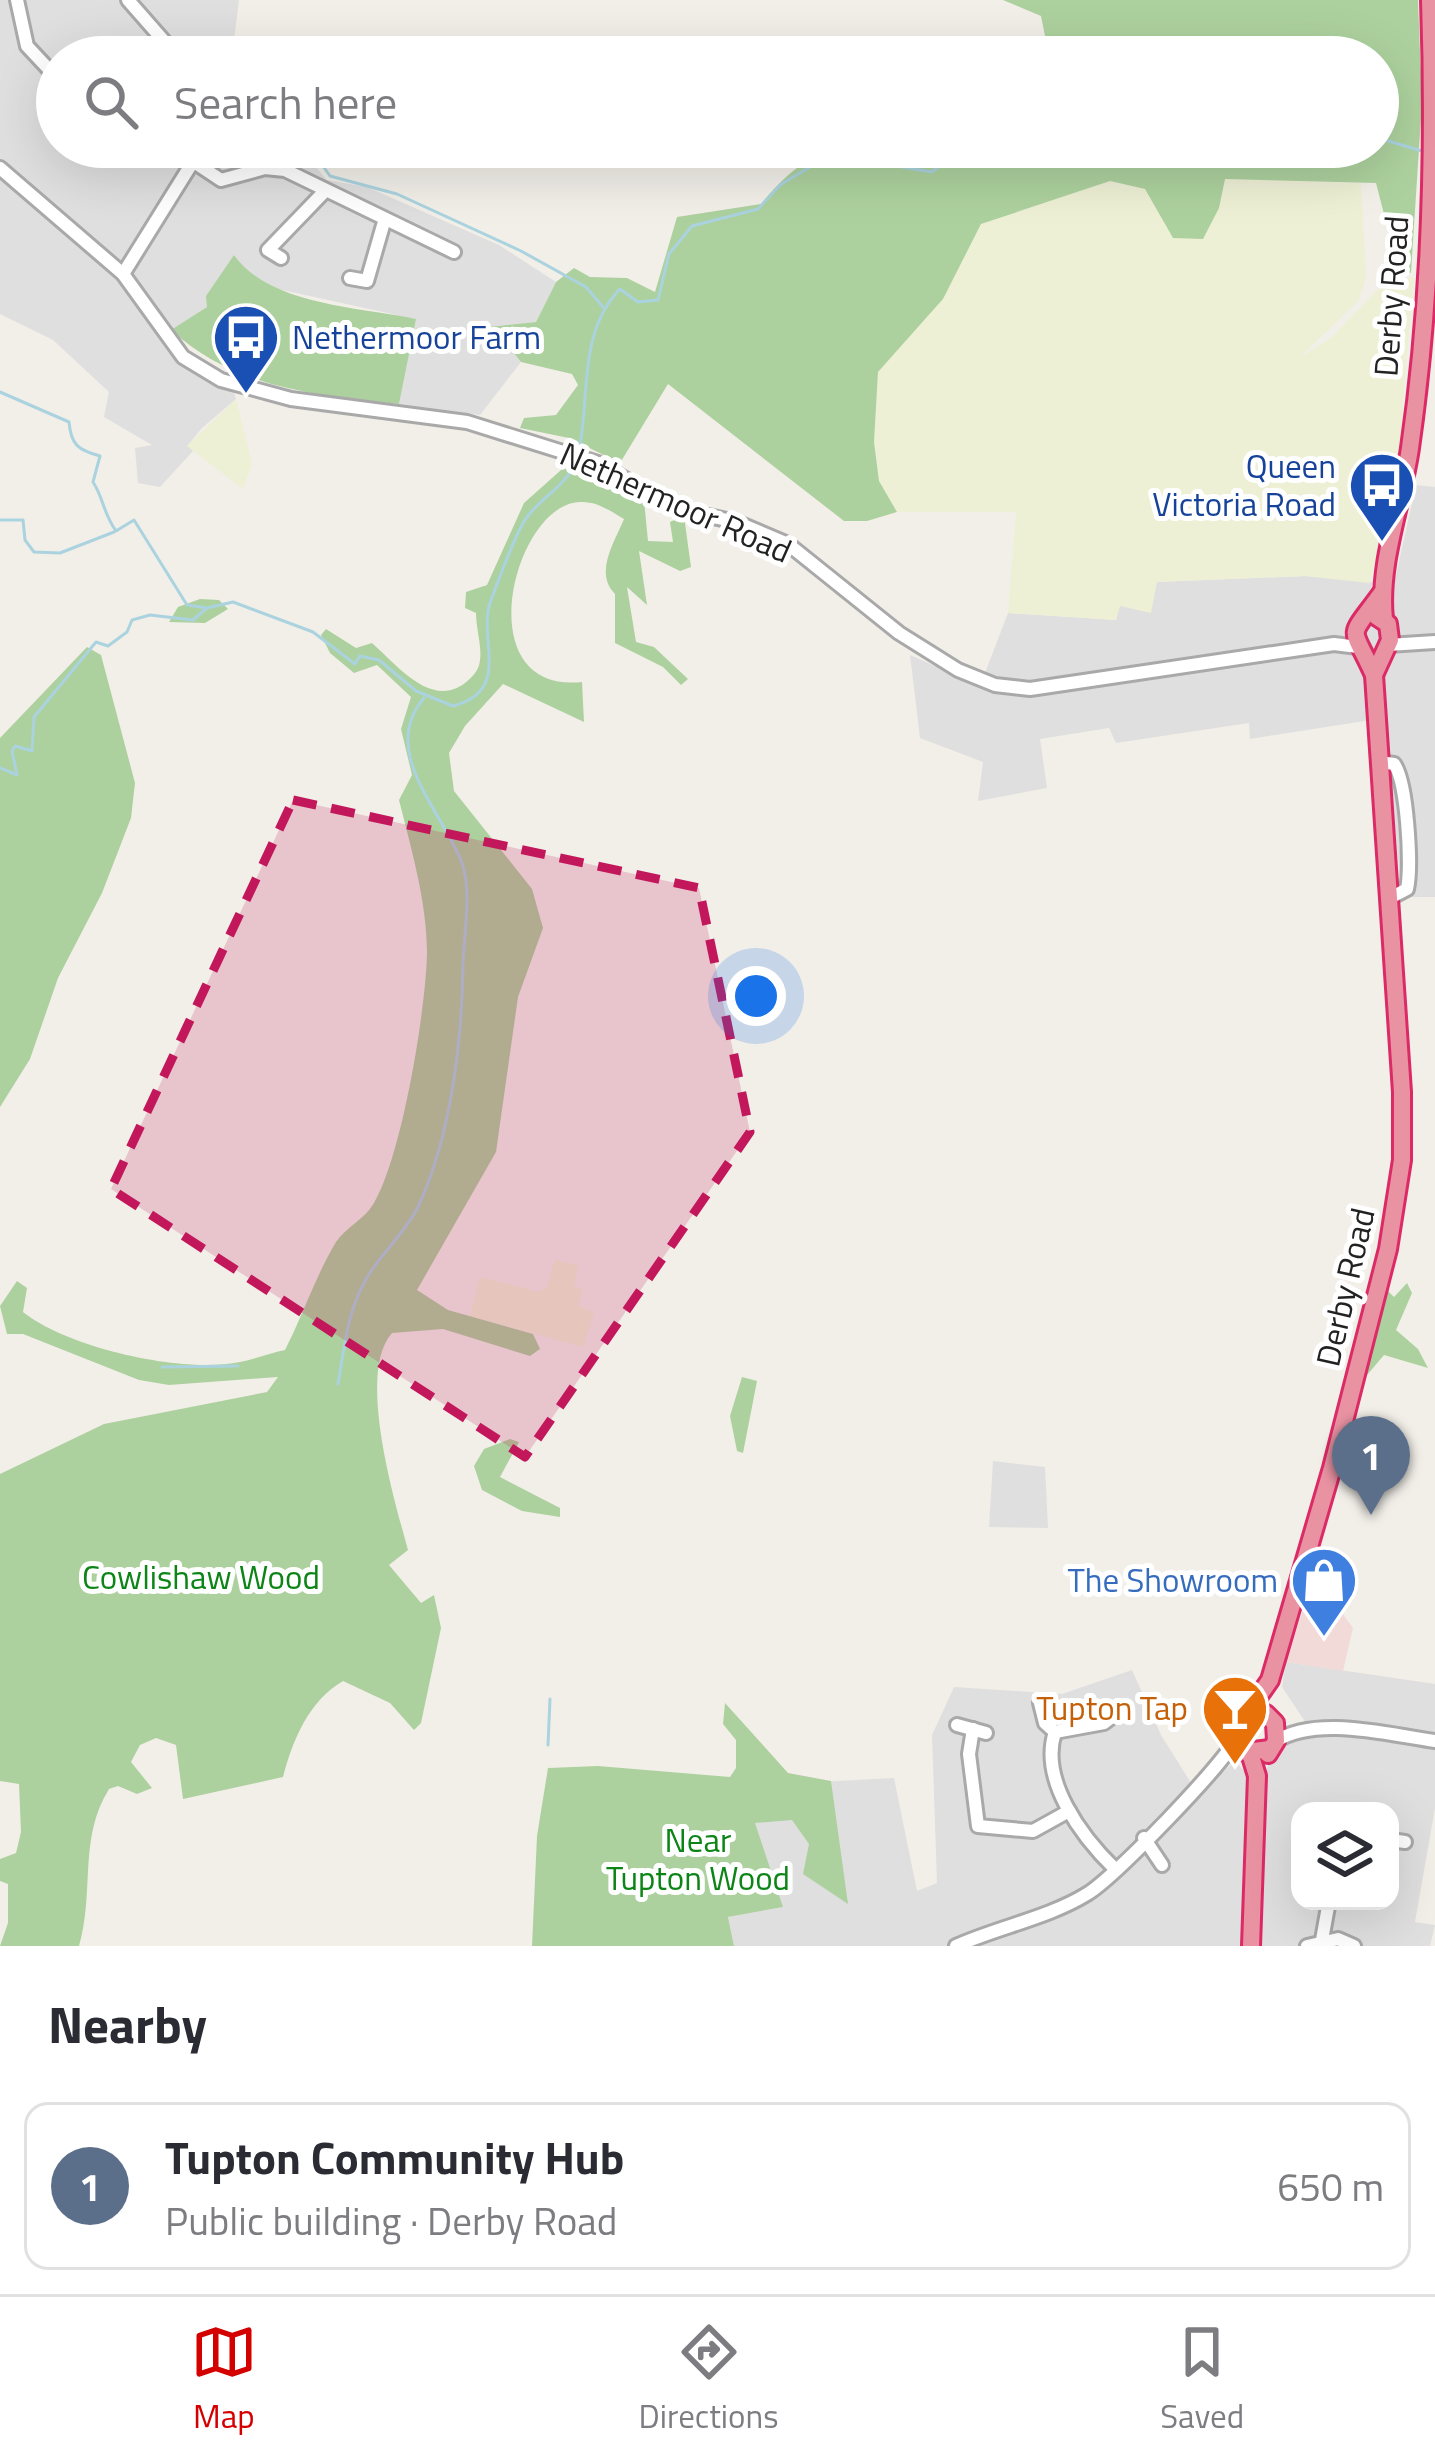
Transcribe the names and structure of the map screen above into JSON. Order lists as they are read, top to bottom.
{
  "streets": {
    "highway": ["Derby Road"],
    "street": ["Nethermoor Road"]
  },
  "crossings": [
    ["Derby Road", "Nethermoor Road"]
  ],
  "parks": ["Cowlishaw Wood", "Near Tupton Wood"],
  "places": {
    "bus stop": ["Nethermoor Farm", "Queen Victoria Road"],
    "shop": ["The Showroom"],
    "bar": ["Tupton Tap"]
  },
  "page": {
    "search": "Search here",
    "pins": "1",
    "heading": "Nearby",
    "list": [
      {
        "mark": "1",
        "name": "Tupton Community Hub",
        "note": "Public building · Derby Road",
        "value": "650 m"
      }
    ],
    "nav": ["Map", "Directions", "Saved"]
  }
}
